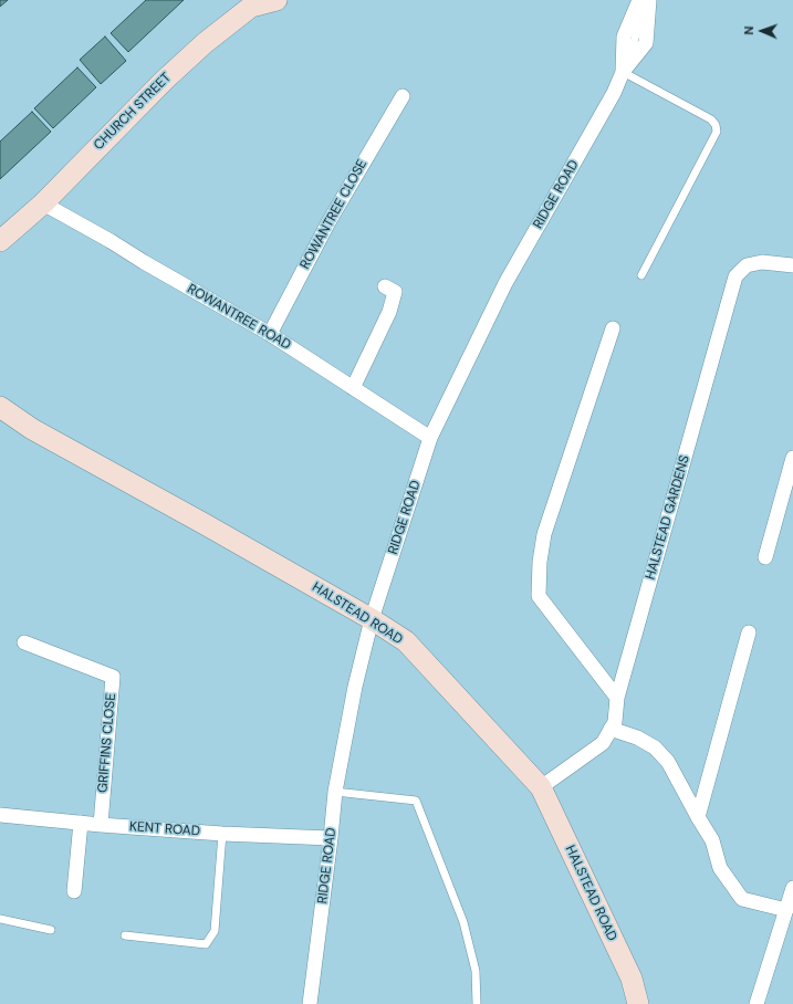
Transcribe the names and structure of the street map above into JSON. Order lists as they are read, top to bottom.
{
  "streets": {
    "street": [
      "CHURCH STREET",
      "RIDGE ROAD",
      "ROWANTREE CLOSE",
      "ROWANTREE ROAD",
      "HALSTEAD GARDENS",
      "HALSTEAD ROAD",
      "GRIFFINS CLOSE",
      "KENT ROAD"
    ]
  },
  "crossings": [
    ["CHURCH STREET", "ROWANTREE ROAD"],
    ["RIDGE ROAD", "ROWANTREE ROAD"],
    ["RIDGE ROAD", "HALSTEAD ROAD"],
    ["RIDGE ROAD", "KENT ROAD"],
    ["ROWANTREE CLOSE", "ROWANTREE ROAD"],
    ["HALSTEAD GARDENS", "HALSTEAD ROAD"],
    ["GRIFFINS CLOSE", "KENT ROAD"]
  ],
  "north": "left"
}
